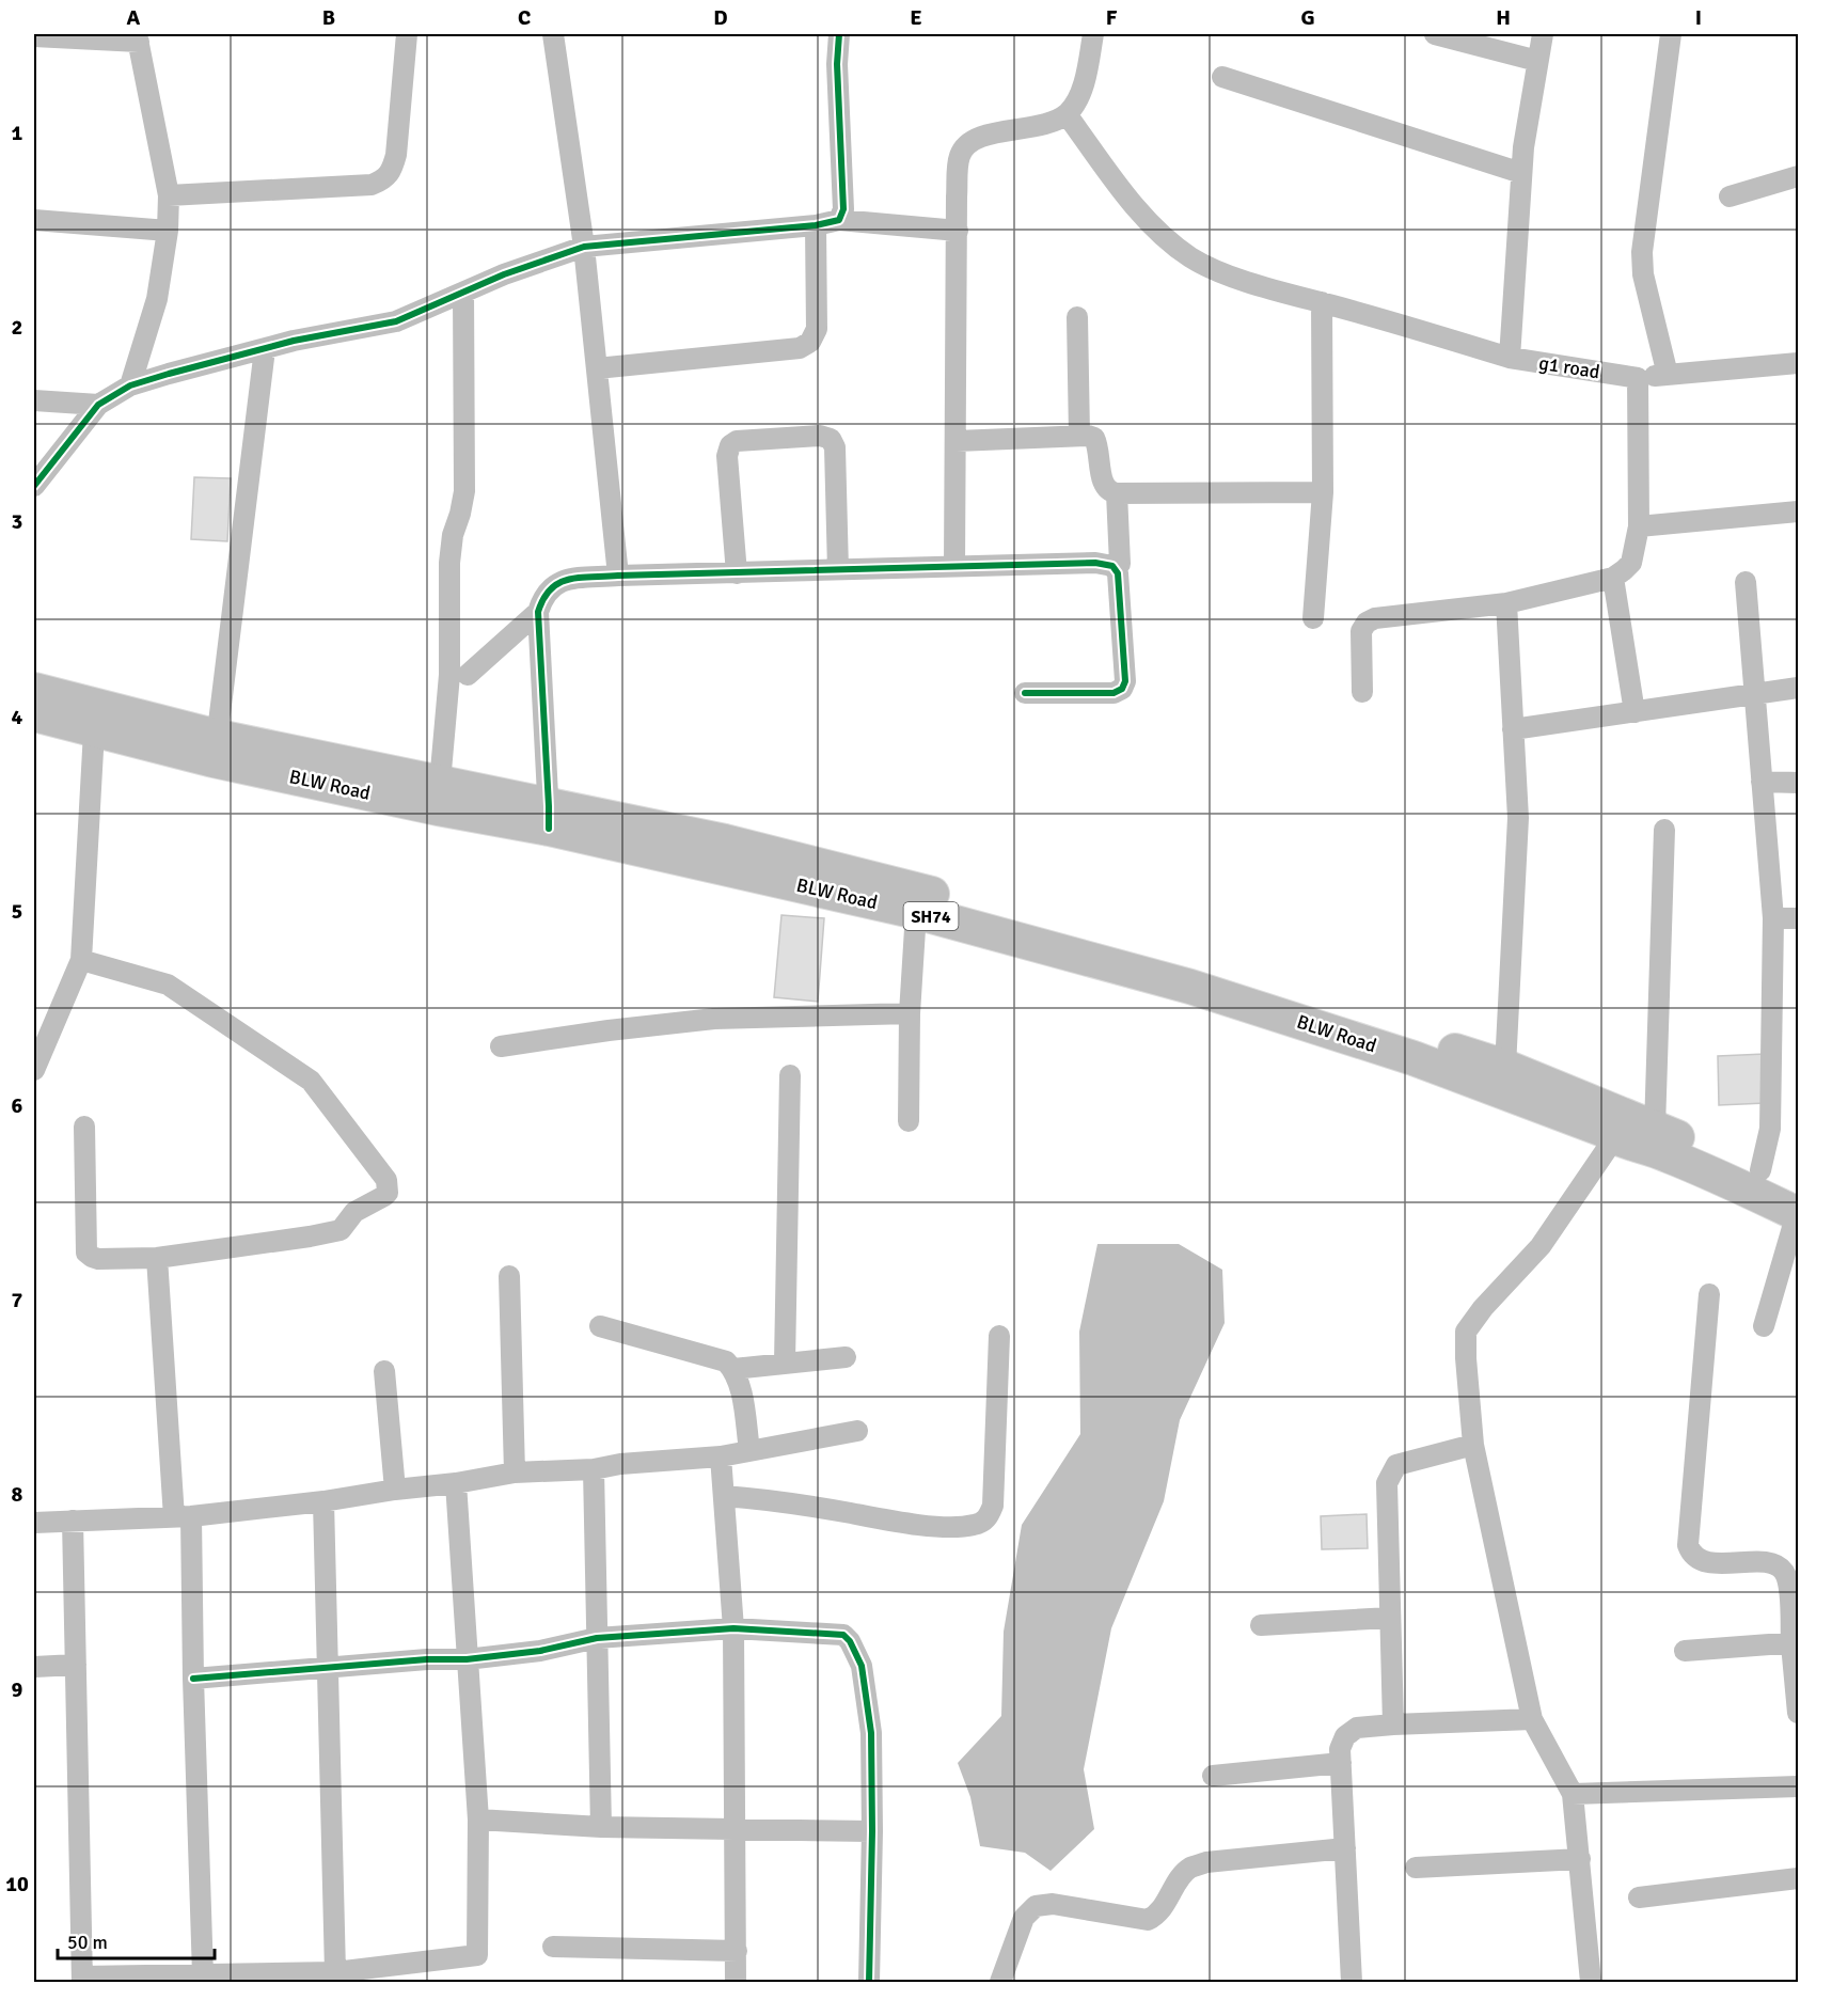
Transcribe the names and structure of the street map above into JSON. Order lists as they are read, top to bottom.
{
  "streets": {
    "main road": ["BLW Road", "SH74"],
    "street": ["g1 road"]
  },
  "crossings": [
    ["BLW Road", "SH74"]
  ],
  "scale_bar": "50 m",
  "grid": {
    "columns": [
      "A",
      "B",
      "C",
      "D",
      "E",
      "F",
      "G",
      "H",
      "I"
    ],
    "rows": [
      "1",
      "2",
      "3",
      "4",
      "5",
      "6",
      "7",
      "8",
      "9",
      "10"
    ]
  }
}
